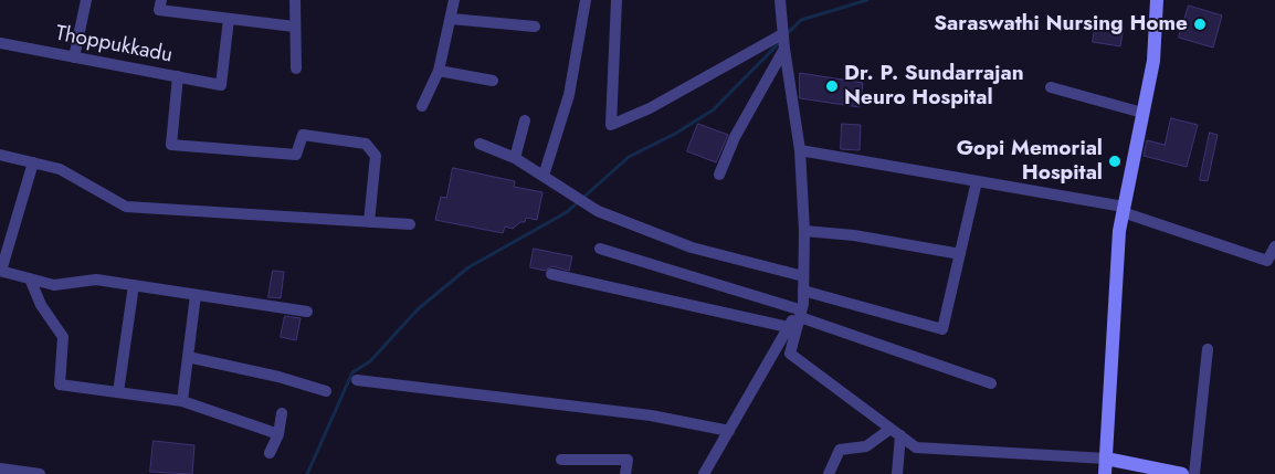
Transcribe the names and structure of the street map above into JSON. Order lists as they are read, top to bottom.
{
  "streets": {
    "street": ["Thoppukkadu"]
  },
  "places": ["Saraswathi Nursing Home", "Dr. P. Sundarrajan Neuro Hospital", "Gopi Memorial Hospital"]
}
